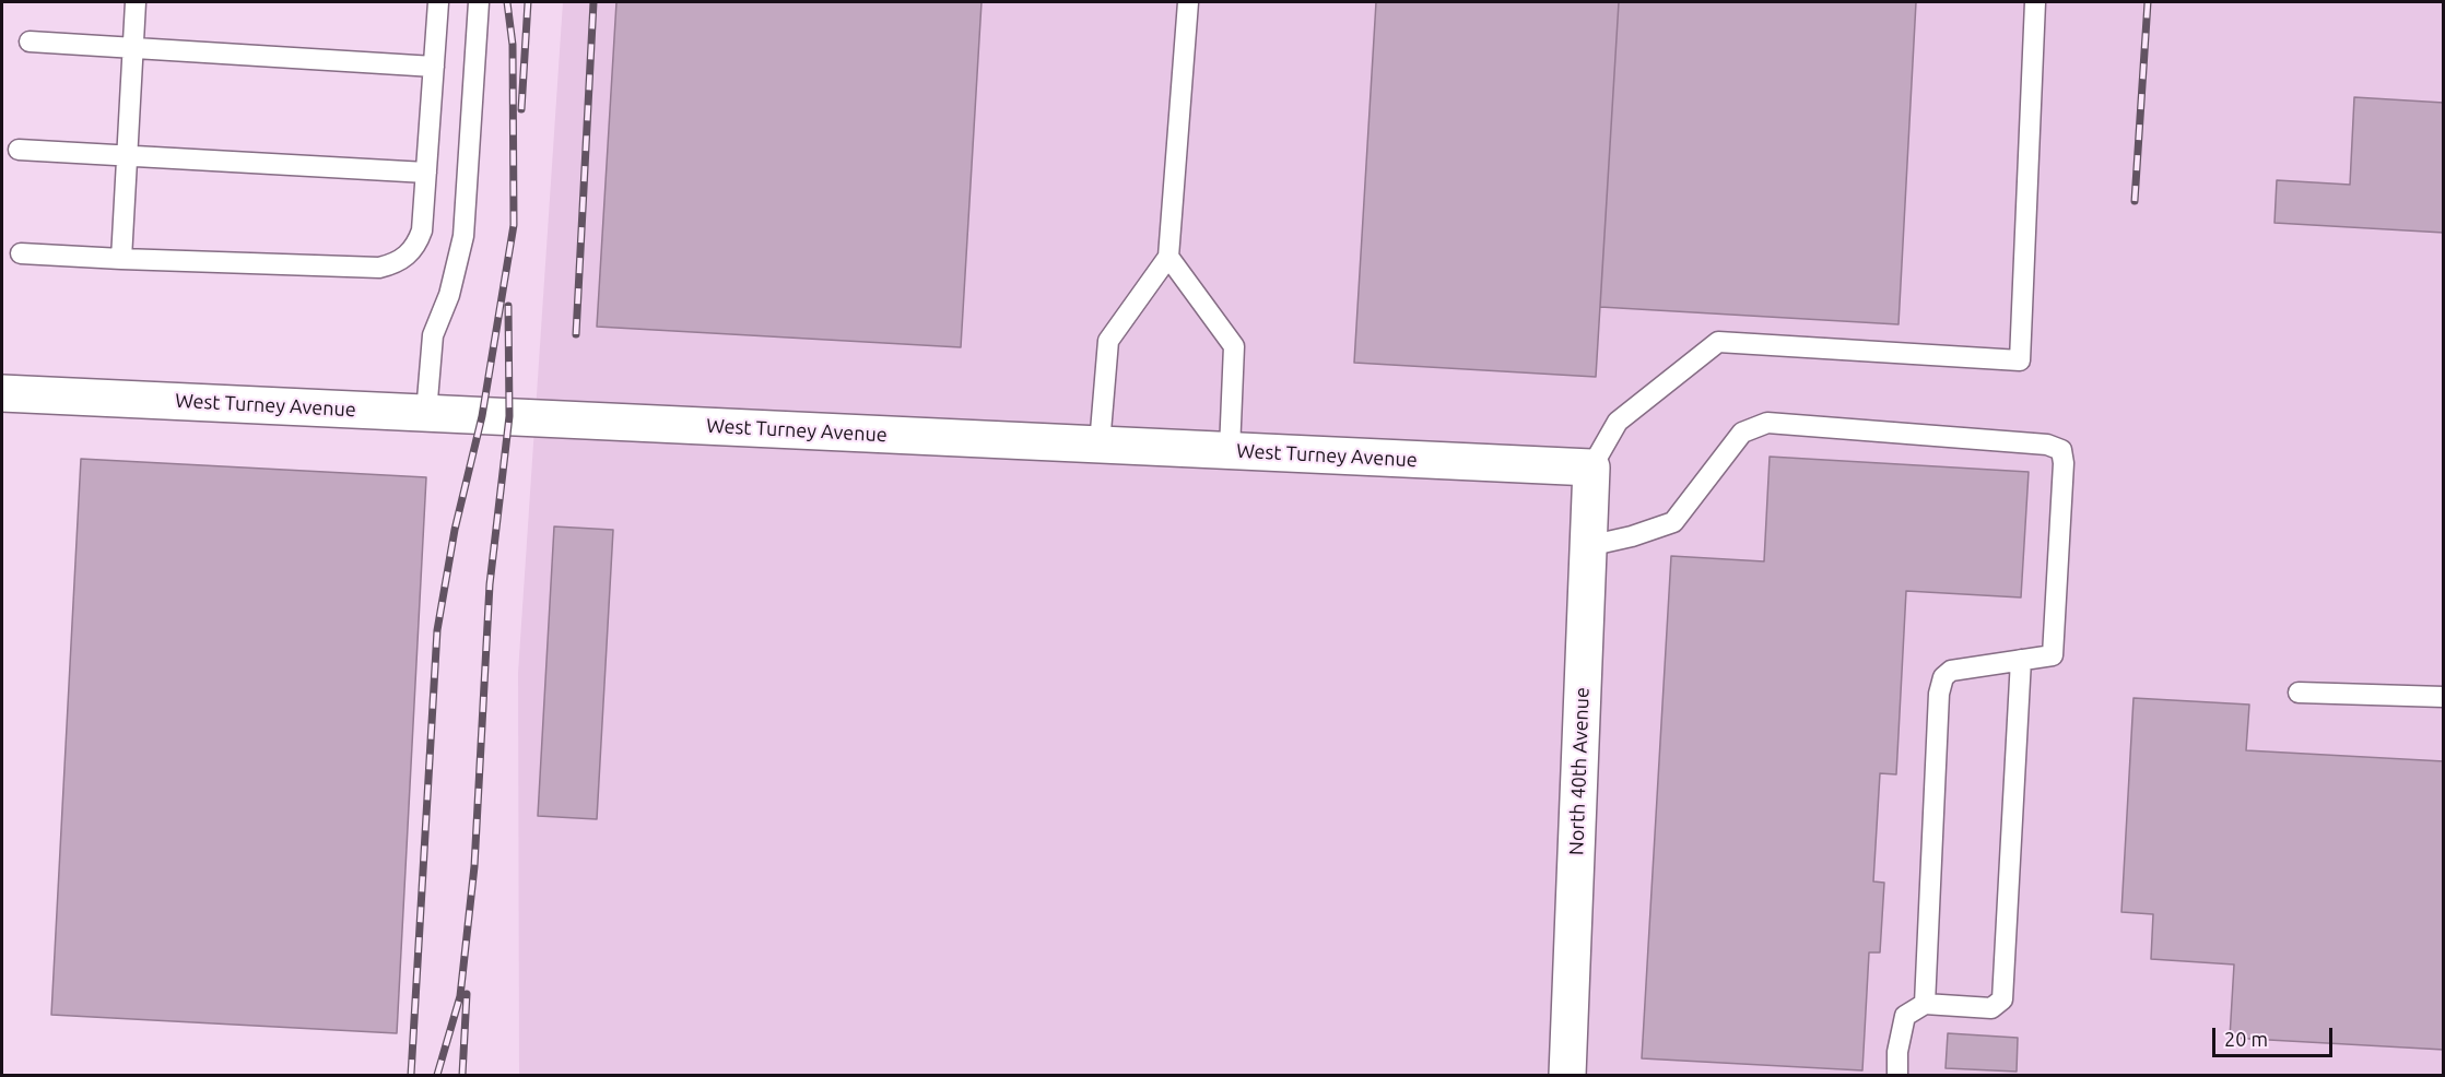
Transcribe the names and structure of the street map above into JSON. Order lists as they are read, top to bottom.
{
  "streets": {
    "street": ["West Turney Avenue", "North 40th Avenue"]
  },
  "crossings": [
    ["West Turney Avenue", "North 40th Avenue"]
  ],
  "scale_bar": "20 m"
}
